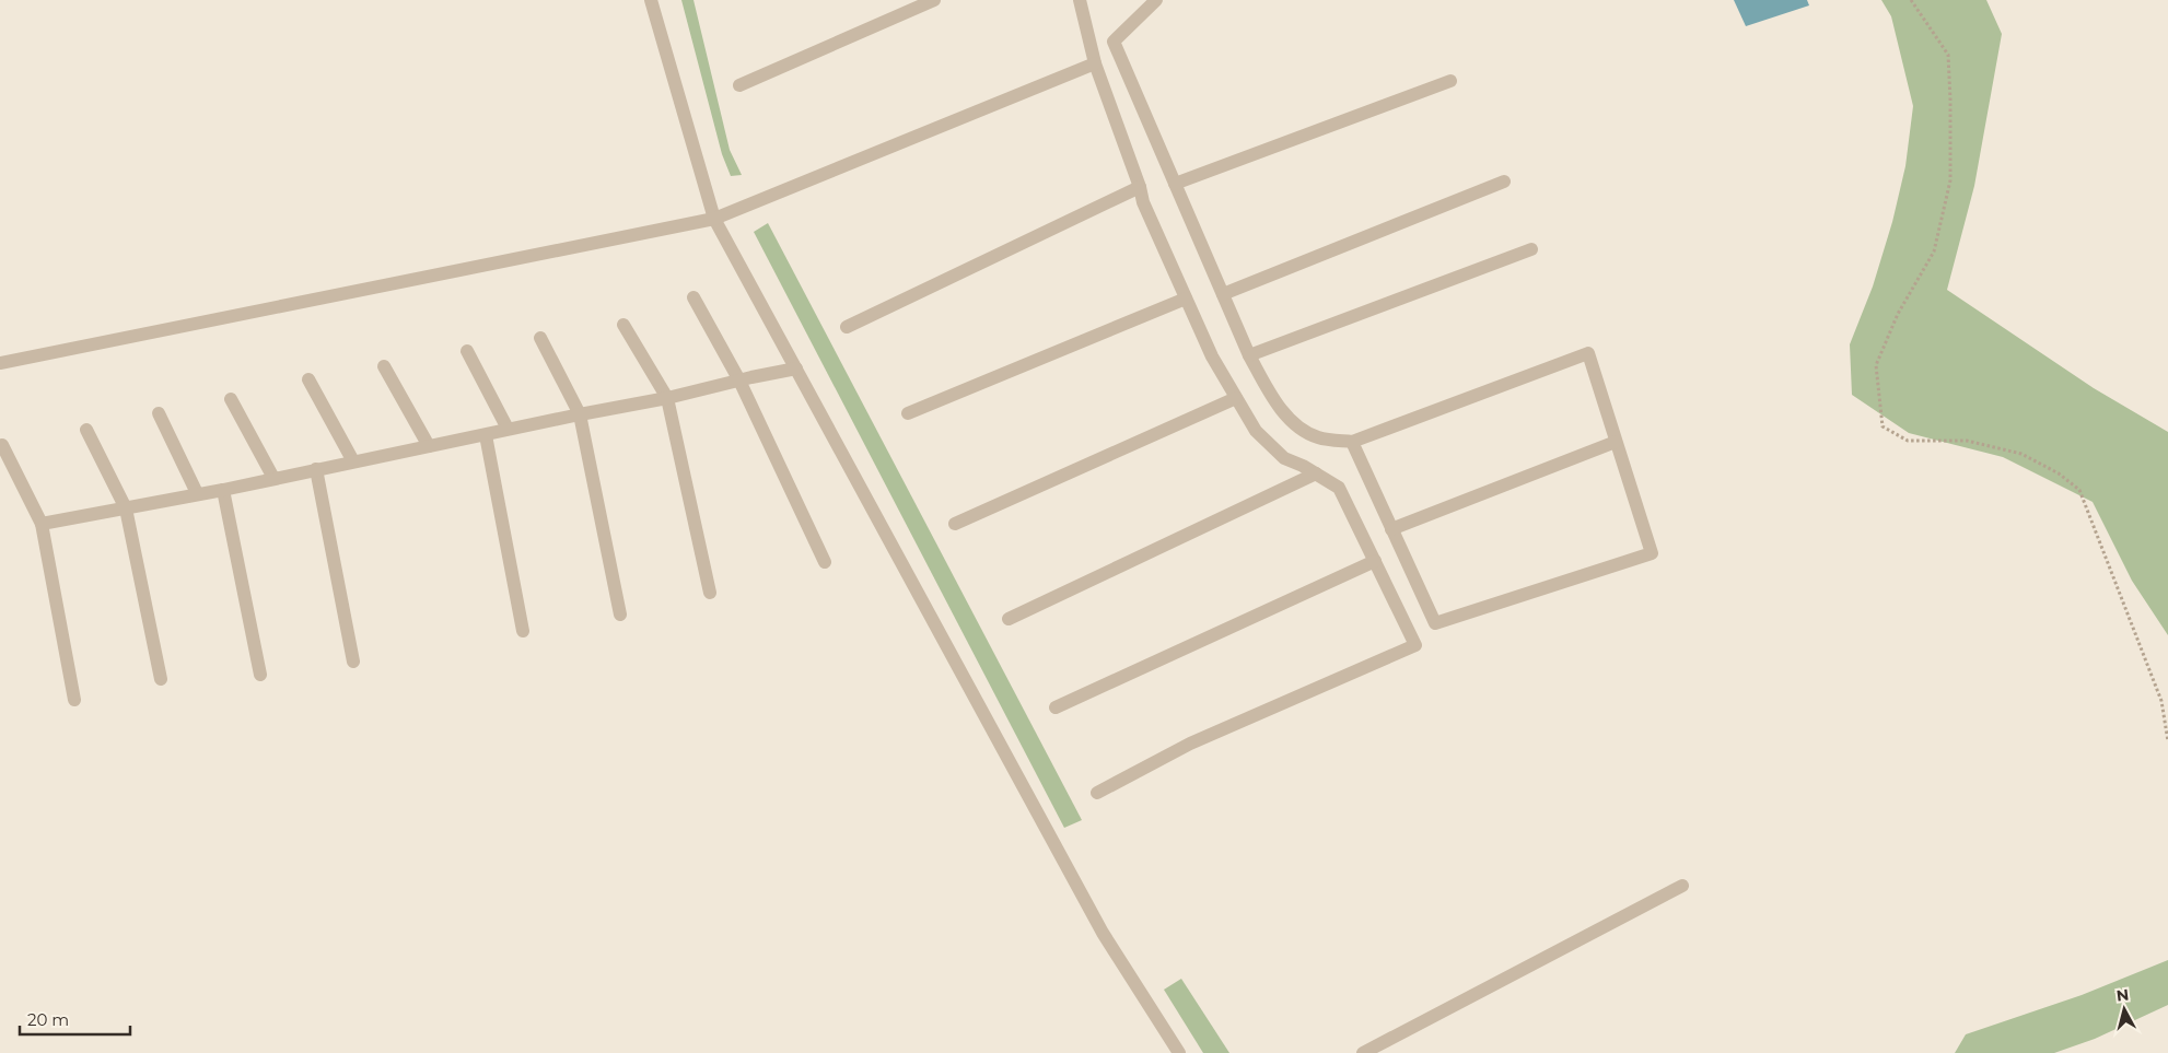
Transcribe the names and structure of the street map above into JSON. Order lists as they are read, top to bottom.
{
  "scale_bar": "20 m",
  "north": "top"
}
